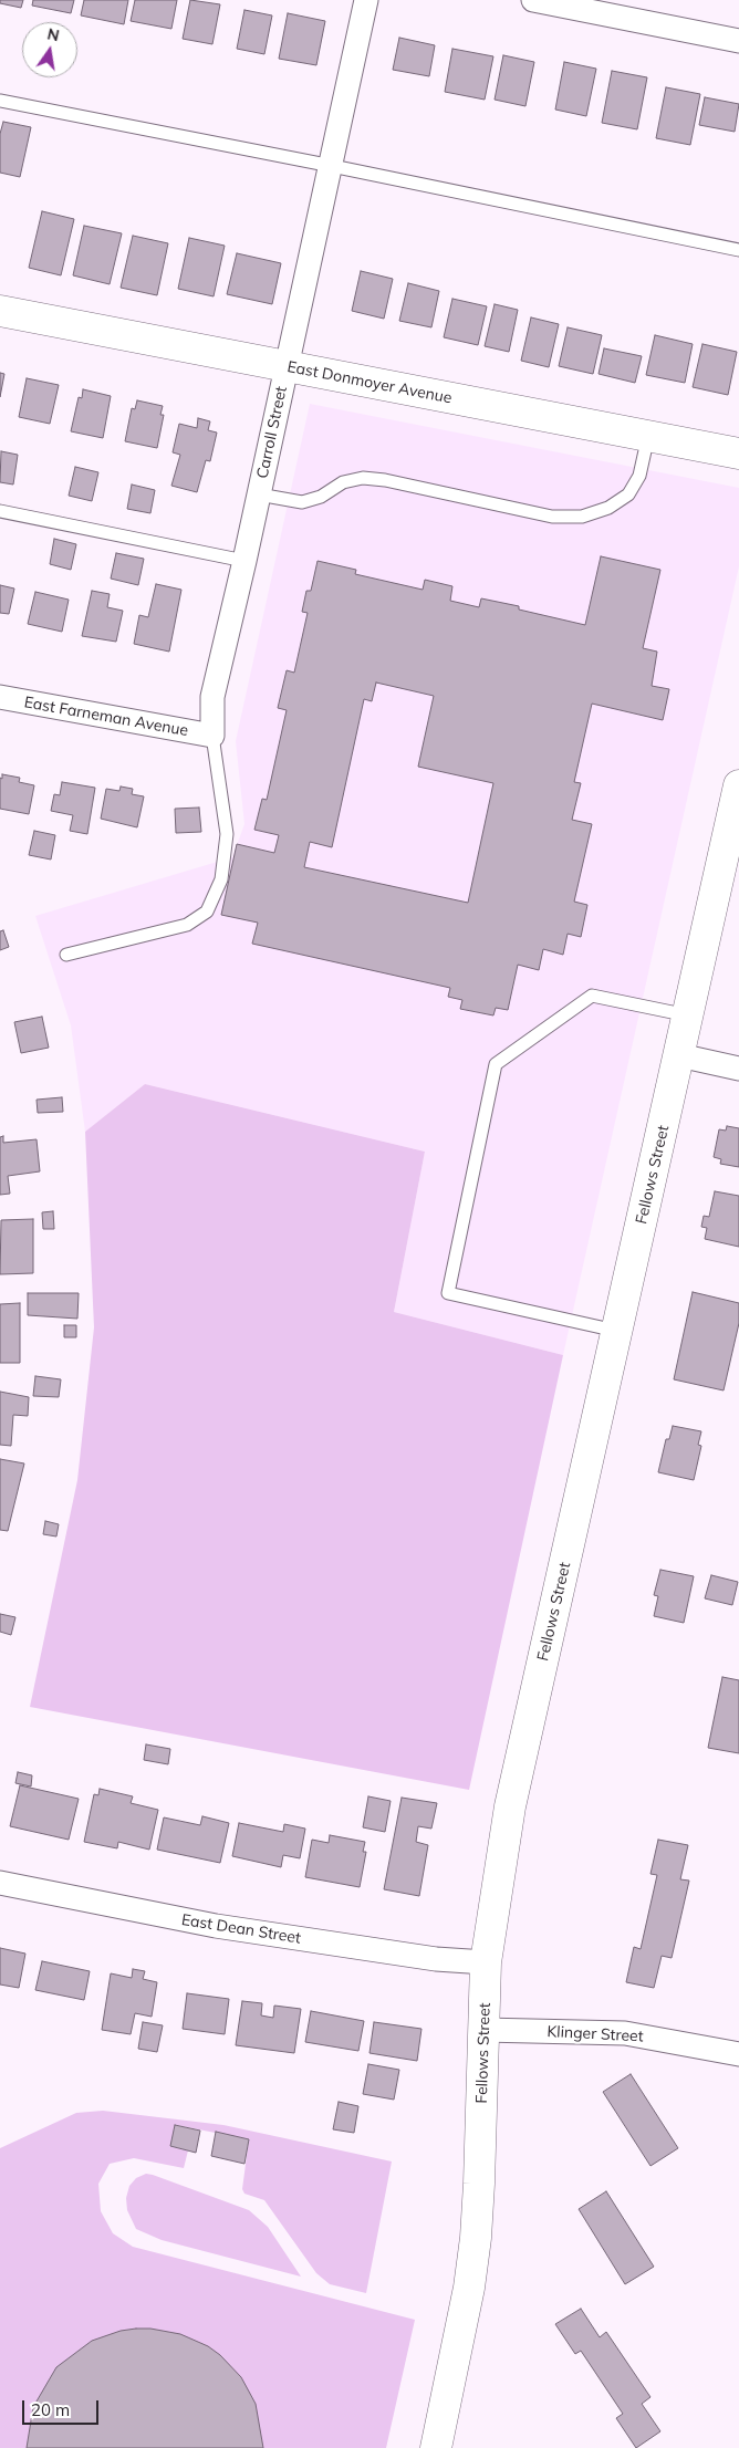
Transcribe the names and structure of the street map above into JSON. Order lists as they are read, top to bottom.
{
  "streets": {
    "street": [
      "East Donmoyer Avenue",
      "Carroll Street",
      "East Farneman Avenue",
      "Fellows Street",
      "East Dean Street",
      "Klinger Street"
    ]
  },
  "crossings": [
    ["East Donmoyer Avenue", "Carroll Street"],
    ["Carroll Street", "East Farneman Avenue"],
    ["Fellows Street", "East Dean Street"],
    ["Fellows Street", "Klinger Street"]
  ],
  "scale_bar": "20 m",
  "north": "top"
}
